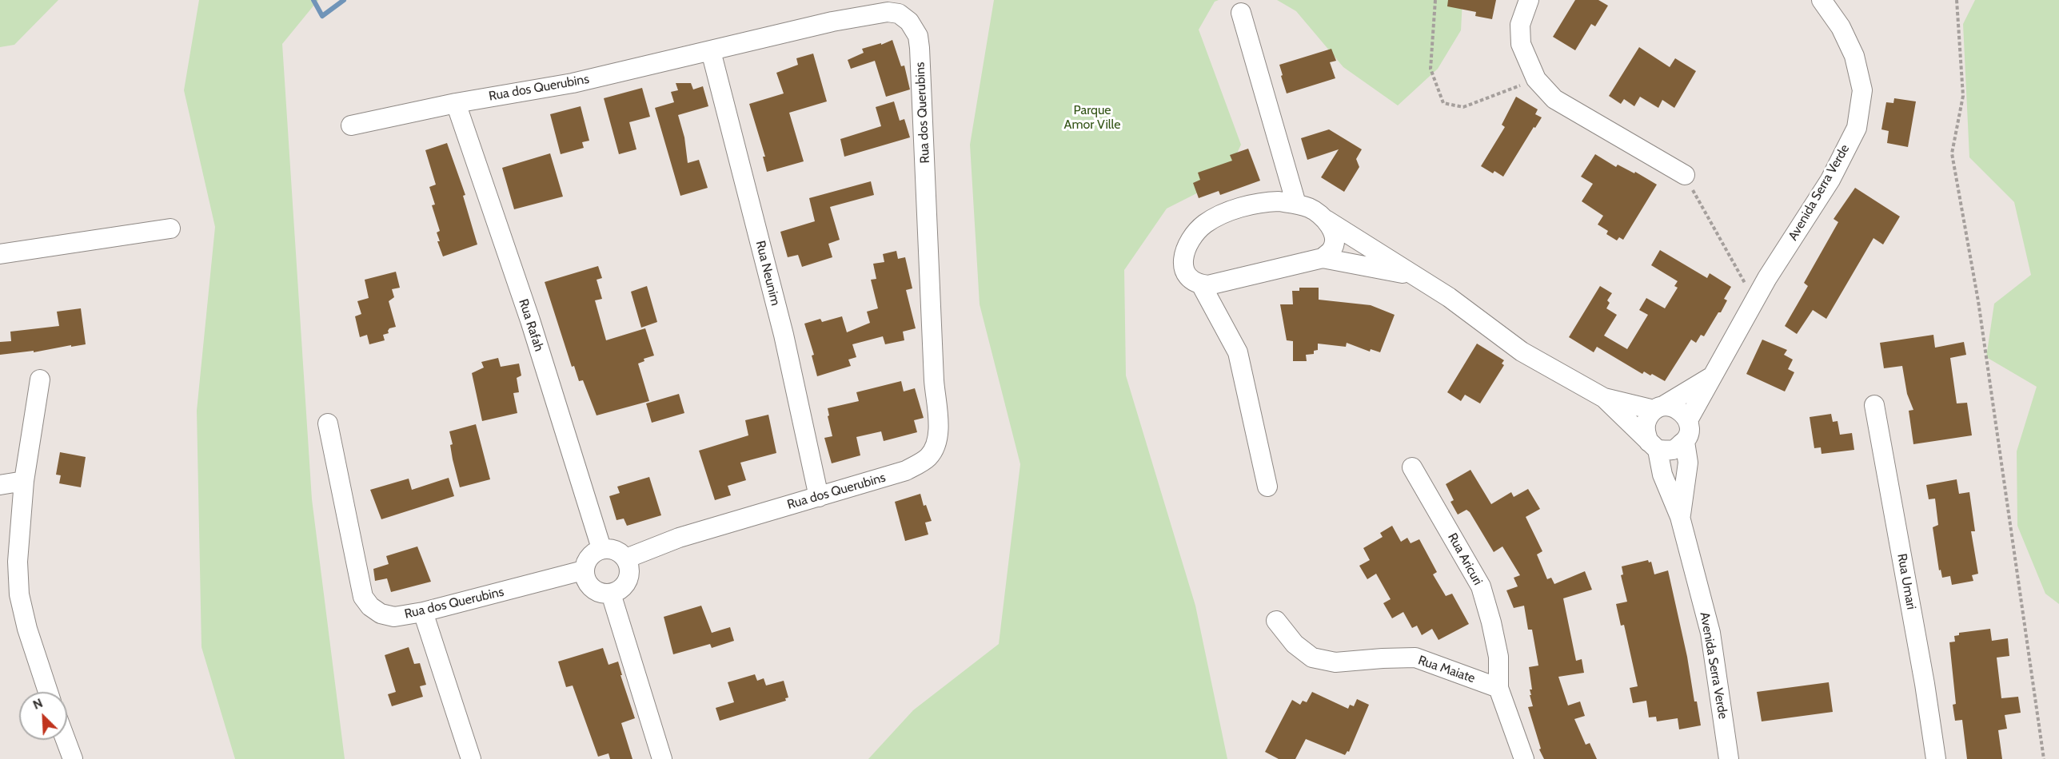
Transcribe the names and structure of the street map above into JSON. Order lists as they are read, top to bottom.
{
  "streets": {
    "street": [
      "Rua dos Querubins",
      "Avenida Serra Verde",
      "Rua Neunim",
      "Rua Rafah",
      "Rua Aricuri",
      "Rua Umari",
      "Rua Maiate"
    ]
  },
  "crossings": [
    ["Rua dos Querubins", "Rua Neunim"],
    ["Rua dos Querubins", "Rua Rafah"],
    ["Rua Aricuri", "Rua Maiate"]
  ],
  "parks": ["Parque Amor Ville"],
  "north": "top left"
}
